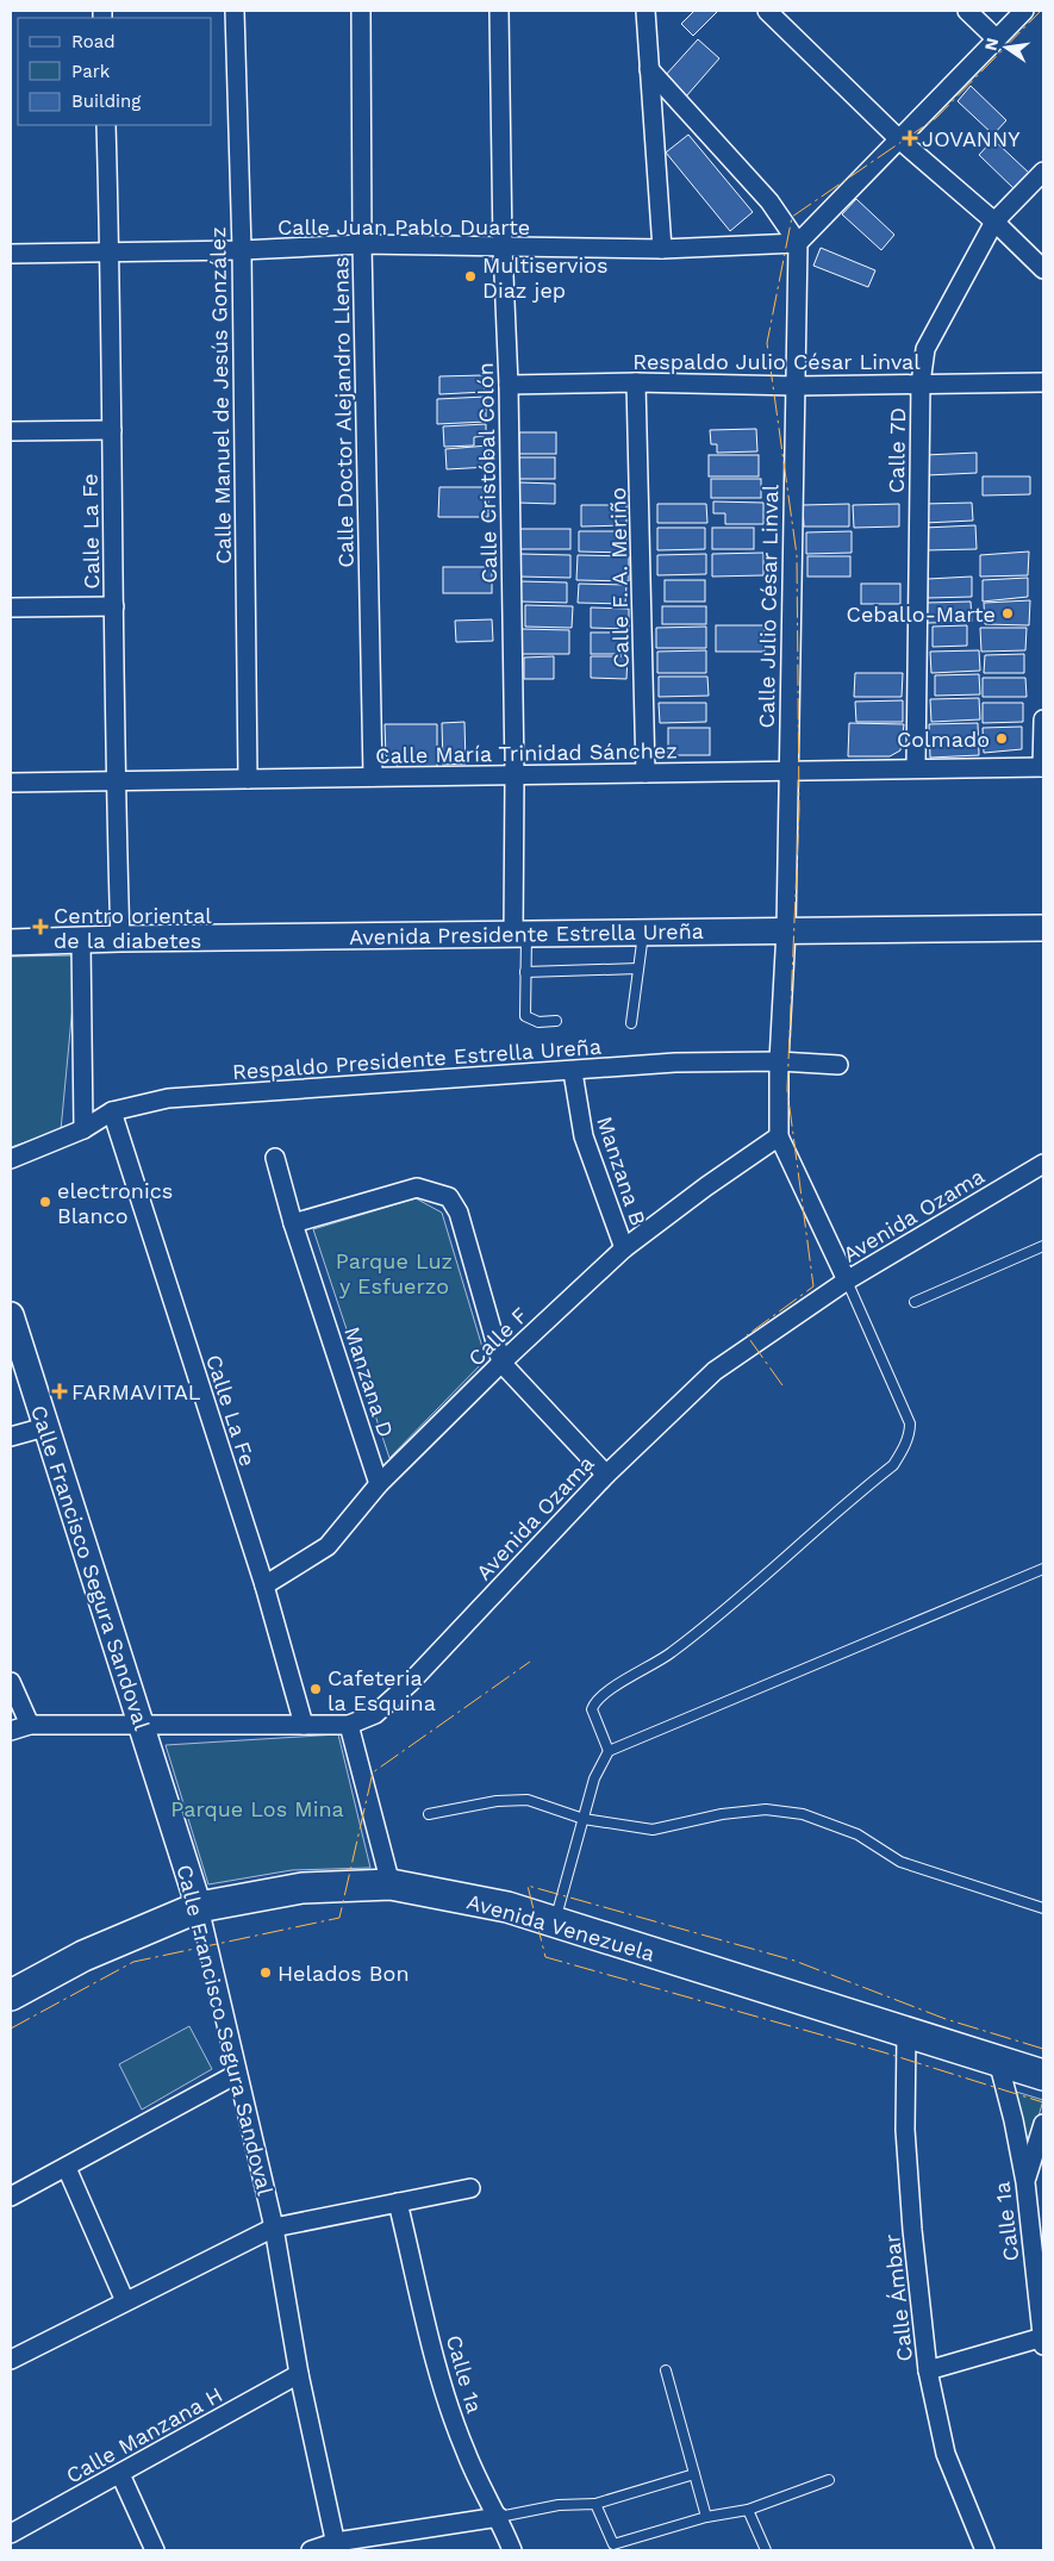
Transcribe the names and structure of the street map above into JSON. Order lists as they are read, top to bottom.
{
  "streets": {
    "main road": ["Avenida Presidente Estrella Ureña", "Calle Francisco Segura Sandoval", "Avenida Venezuela"],
    "street": [
      "Calle Juan Pablo Duarte",
      "Respaldo Julio César Linval",
      "Calle Manuel de Jesús González",
      "Calle Doctor Alejandro Llenas",
      "Calle 7D",
      "Calle Cristóbal Colón",
      "Calle La Fe",
      "Calle F. A. Meriño",
      "Calle Julio César Linval",
      "Calle María Trinidad Sánchez",
      "Respaldo Presidente Estrella Ureña",
      "Manzana B",
      "Avenida Ozama",
      "Calle F",
      "Manzana D",
      "Calle 1a",
      "Calle Ámbar",
      "Calle Manzana H"
    ]
  },
  "crossings": [
    ["Calle Juan Pablo Duarte", "Calle Manuel de Jesús González"],
    ["Calle Juan Pablo Duarte", "Calle Doctor Alejandro Llenas"],
    ["Calle Juan Pablo Duarte", "Calle Cristóbal Colón"],
    ["Calle Juan Pablo Duarte", "Calle La Fe"],
    ["Calle Juan Pablo Duarte", "Calle Julio César Linval"],
    ["Respaldo Julio César Linval", "Calle 7D"],
    ["Respaldo Julio César Linval", "Calle Cristóbal Colón"],
    ["Respaldo Julio César Linval", "Calle F. A. Meriño"],
    ["Respaldo Julio César Linval", "Calle Julio César Linval"],
    ["Calle Manuel de Jesús González", "Calle María Trinidad Sánchez"],
    ["Calle Doctor Alejandro Llenas", "Calle María Trinidad Sánchez"],
    ["Calle 7D", "Calle María Trinidad Sánchez"],
    ["Calle Cristóbal Colón", "Calle María Trinidad Sánchez"],
    ["Calle Cristóbal Colón", "Avenida Presidente Estrella Ureña"],
    ["Calle La Fe", "Calle María Trinidad Sánchez"],
    ["Calle La Fe", "Avenida Presidente Estrella Ureña"],
    ["Calle La Fe", "Respaldo Presidente Estrella Ureña"],
    ["Calle La Fe", "Avenida Ozama"],
    ["Calle La Fe", "Calle F"],
    ["Calle F. A. Meriño", "Calle María Trinidad Sánchez"],
    ["Calle Julio César Linval", "Calle María Trinidad Sánchez"],
    ["Calle Julio César Linval", "Avenida Presidente Estrella Ureña"],
    ["Calle Julio César Linval", "Respaldo Presidente Estrella Ureña"],
    ["Calle Julio César Linval", "Avenida Ozama"],
    ["Calle Julio César Linval", "Calle F"],
    ["Respaldo Presidente Estrella Ureña", "Manzana B"],
    ["Manzana B", "Calle F"],
    ["Avenida Ozama", "Calle Francisco Segura Sandoval"],
    ["Calle F", "Manzana D"],
    ["Calle Francisco Segura Sandoval", "Avenida Venezuela"],
    ["Calle Francisco Segura Sandoval", "Calle Manzana H"],
    ["Avenida Venezuela", "Calle 1a"],
    ["Avenida Venezuela", "Calle Ámbar"]
  ],
  "parks": ["Parque Luz y Esfuerzo", "Parque Los Mina"],
  "places": {
    "health": ["JOVANNY", "Centro oriental de la diabetes", "FARMAVITAL"],
    "other": [
      "Multiservios Diaz jep",
      "Ceballo-Marte",
      "Colmado",
      "electronics Blanco",
      "Cafeteria la Esquina",
      "Helados Bon"
    ]
  },
  "legend": ["Road", "Park", "Building"],
  "north": "left"
}
